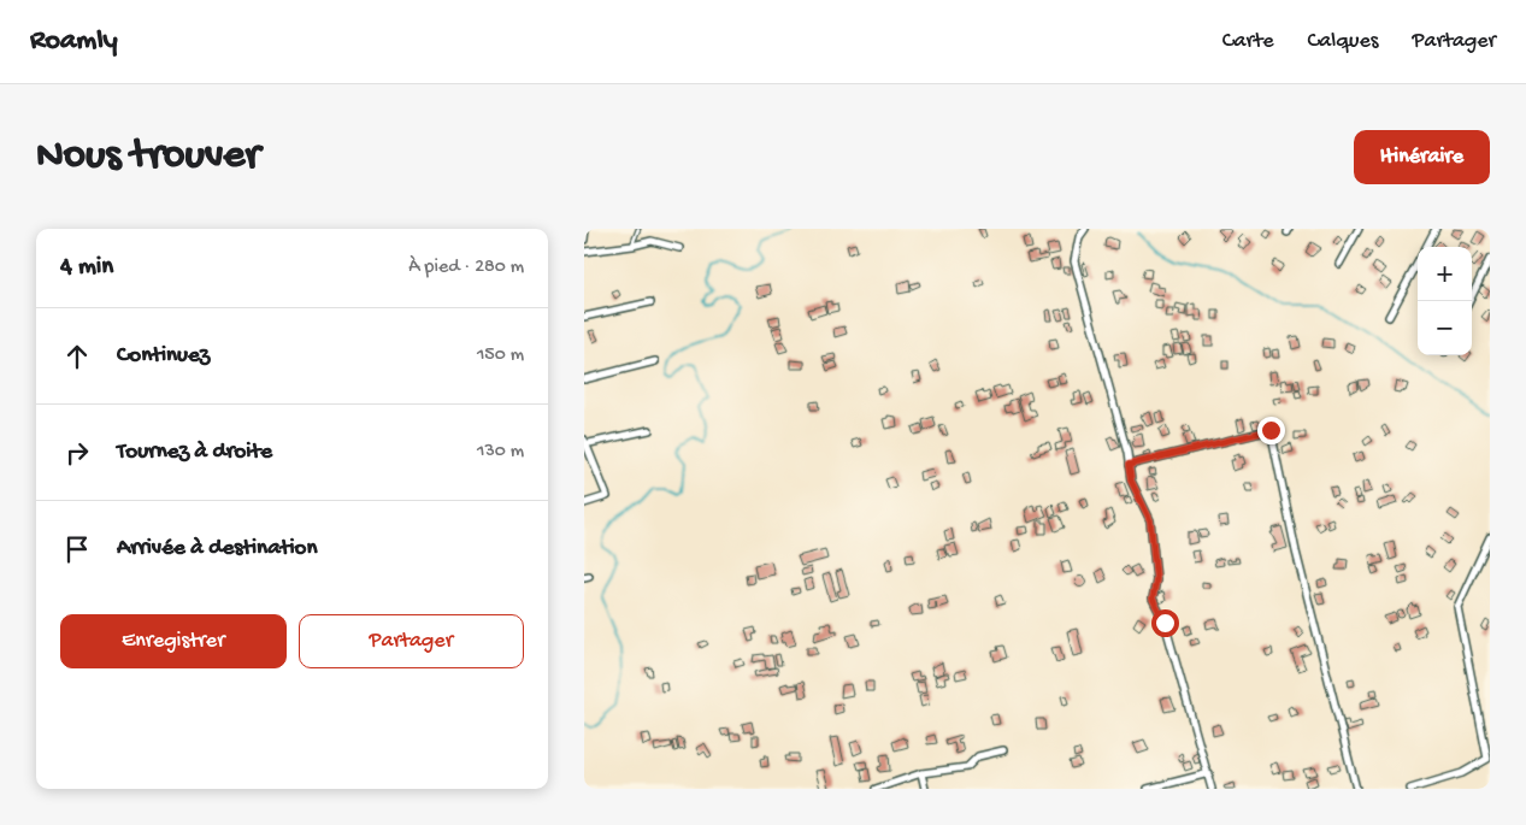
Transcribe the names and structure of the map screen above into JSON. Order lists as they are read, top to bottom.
{
  "page": {
    "header": "Roamly",
    "nav": ["Carte", "Calques", "Partager"],
    "buttons": [
      "Itinéraire",
      ["Enregistrer", "Partager"]
    ],
    "title": "Nous trouver",
    "heading": ["4 min", "À pied · 280 m"],
    "map_buttons": ["+", "−"],
    "list": [
      ["Continuez", "150 m"],
      ["Tournez à droite", "130 m"],
      "Arrivée à destination"
    ]
  }
}
